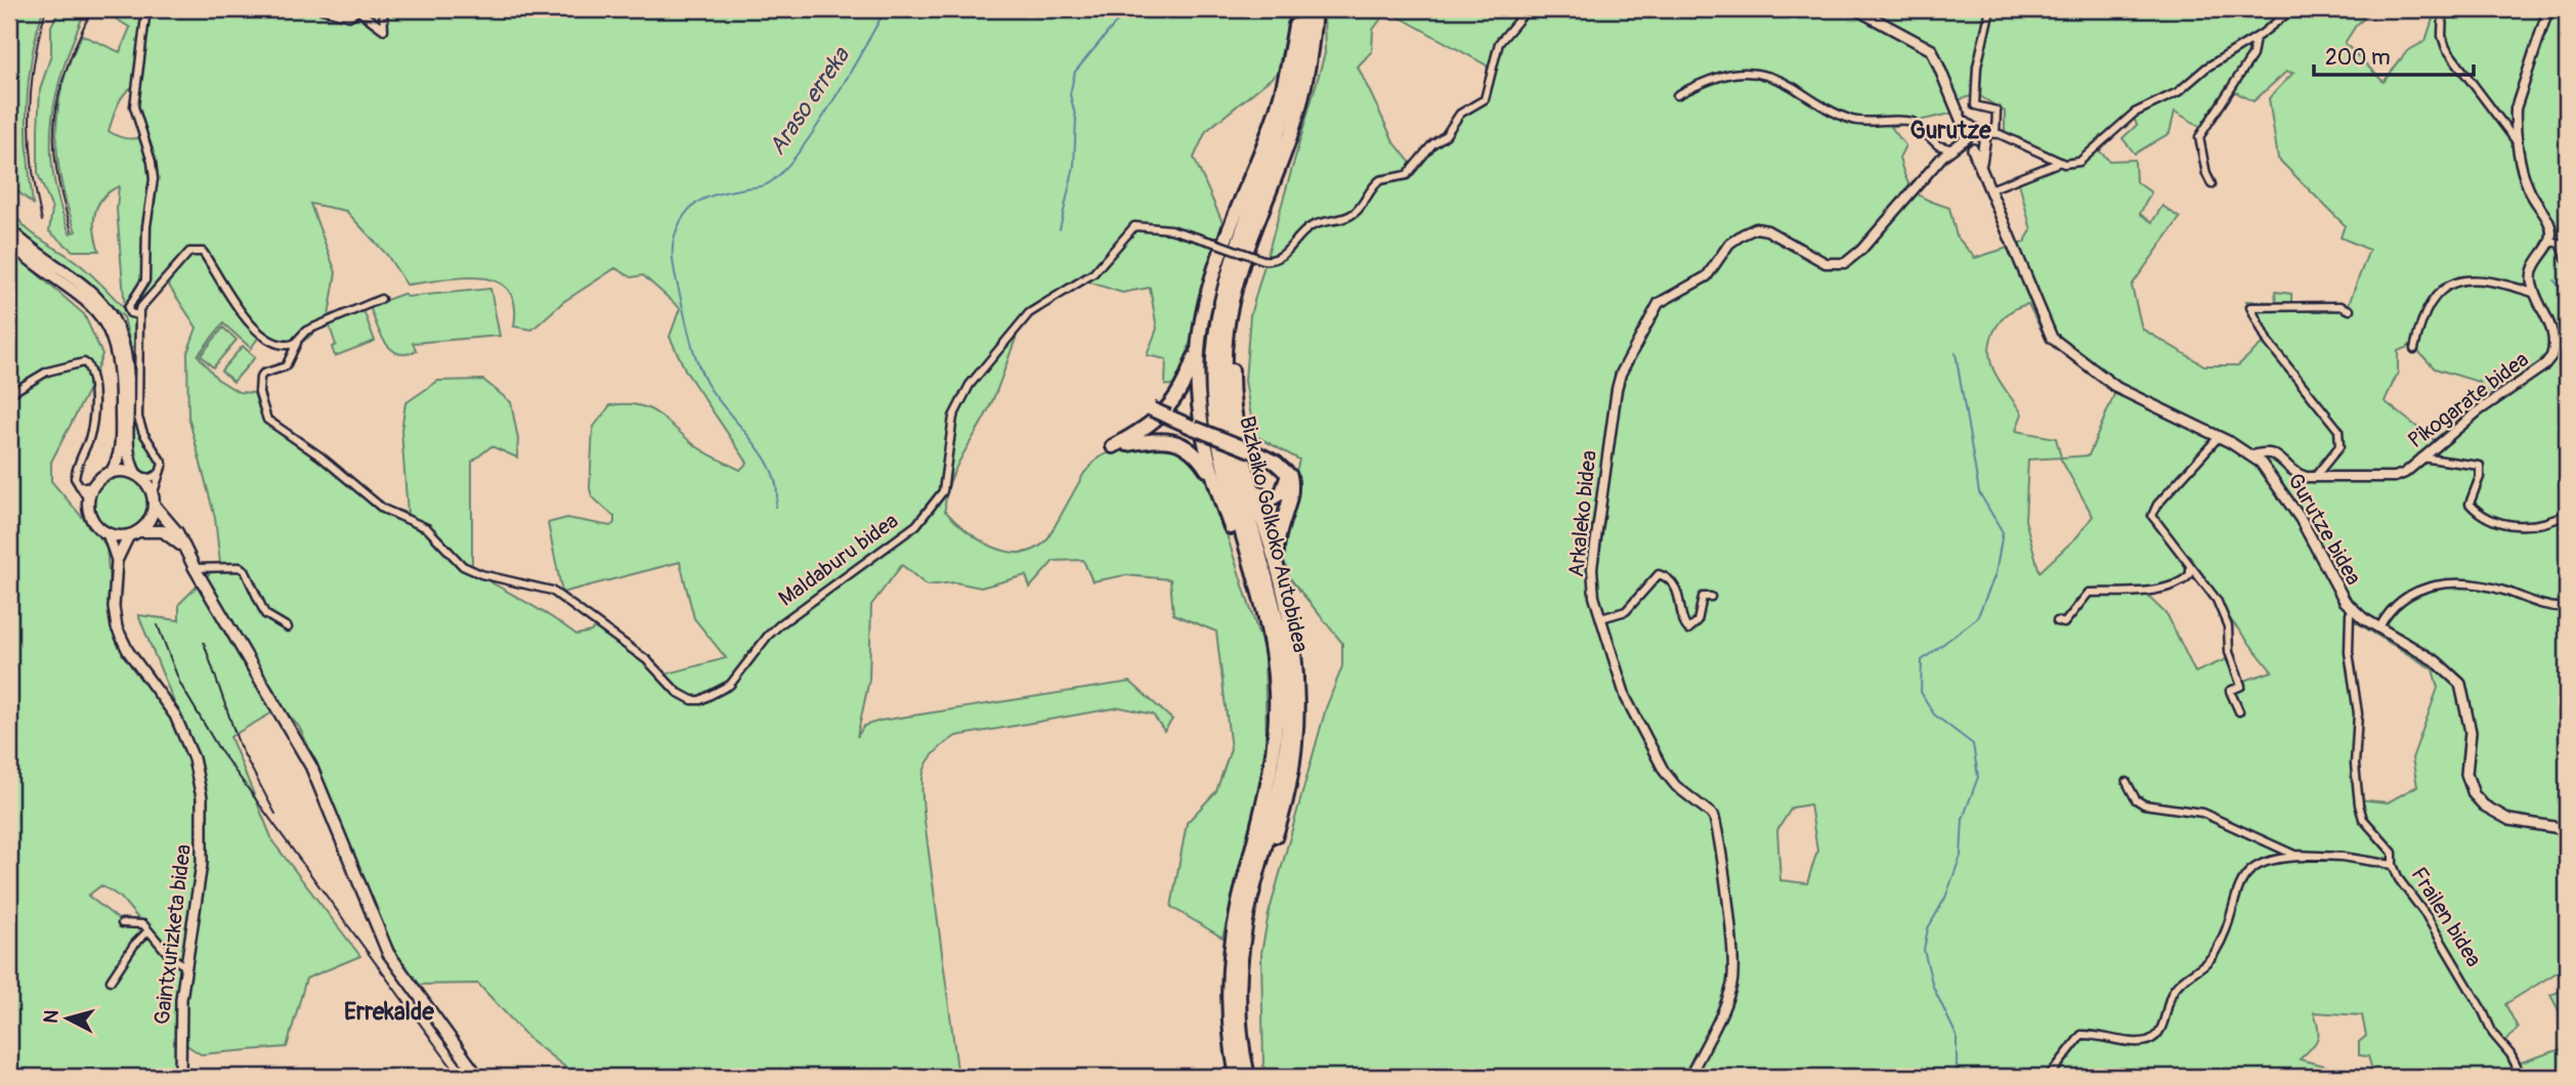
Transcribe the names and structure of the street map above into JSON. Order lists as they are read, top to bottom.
{
  "streets": {
    "highway": ["Bizkaiko Golkoko Autobidea"],
    "main road": ["Gurutze bidea", "Gaintxurizketa bidea"],
    "street": [
      "Pikogarate bidea",
      "Arkaleko bidea",
      "Maldaburu bidea",
      "Frailen bidea"
    ]
  },
  "crossings": [
    ["Pikogarate bidea", "Gurutze bidea"],
    ["Gurutze bidea", "Frailen bidea"]
  ],
  "districts": ["Gurutze", "Errekalde"],
  "water": ["Araso erreka"],
  "scale_bar": "200 m",
  "north": "left"
}
